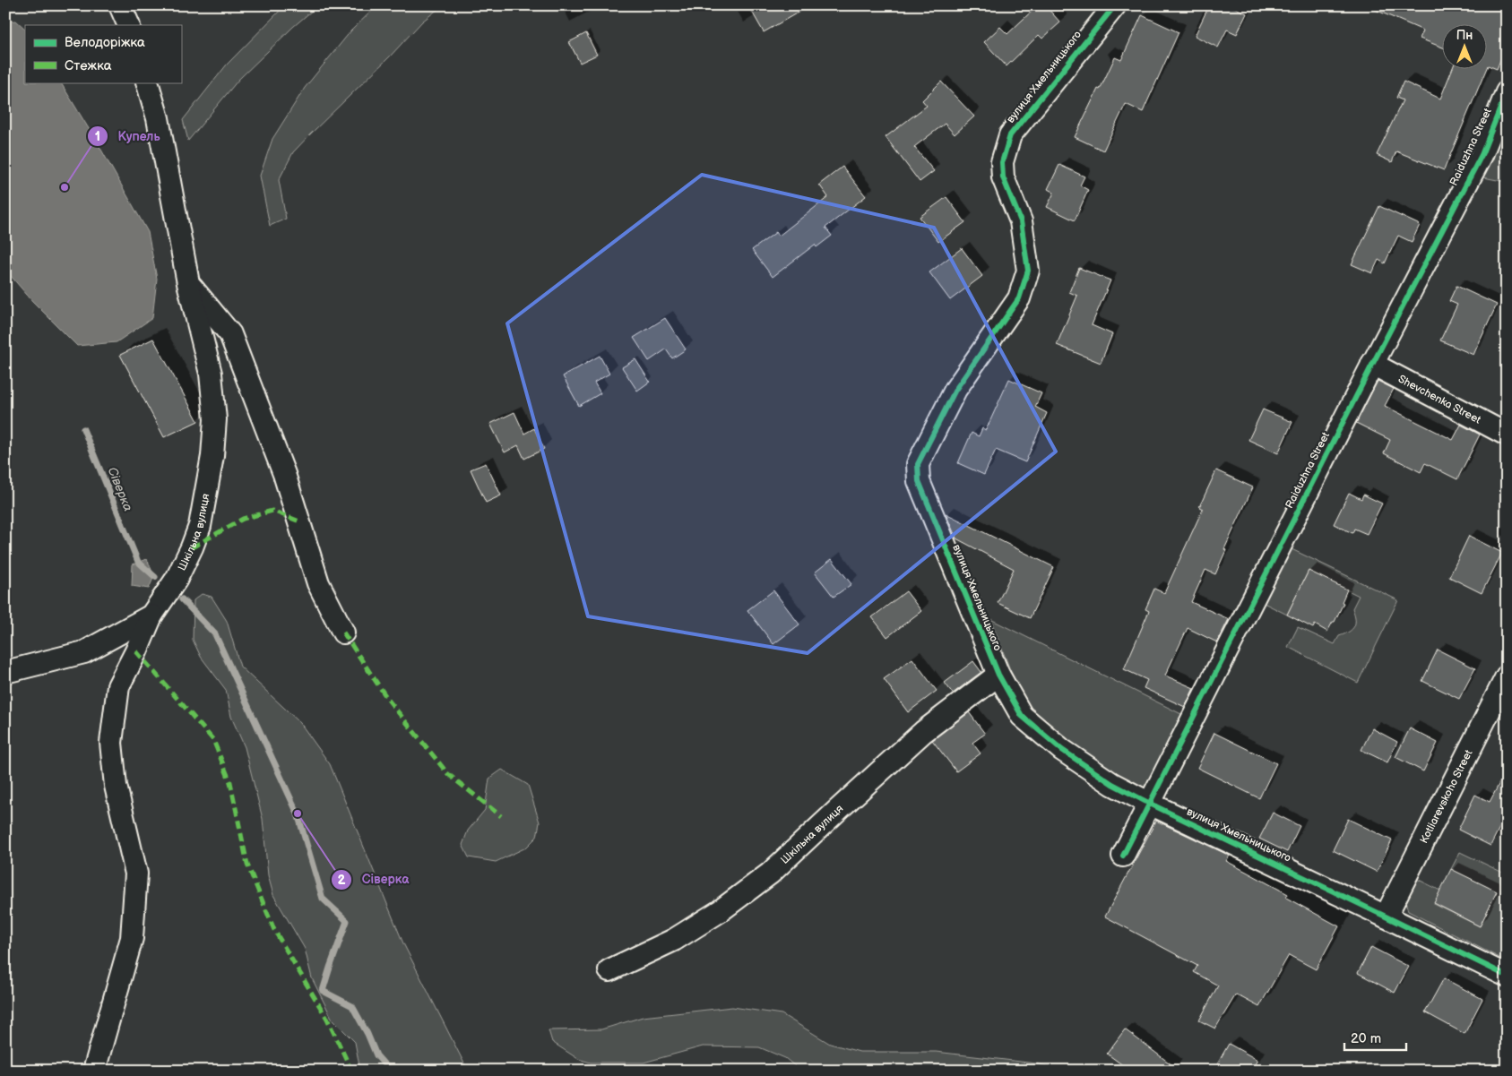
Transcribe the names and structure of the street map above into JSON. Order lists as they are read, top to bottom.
{
  "streets": {
    "street": [
      "вулиця Хмельницького",
      "Raiduzhna Street",
      "Shevchenka Street",
      "Шкільна вулиця",
      "Kotliarevskoho Street"
    ]
  },
  "crossings": [
    ["вулиця Хмельницького", "Raiduzhna Street"],
    ["вулиця Хмельницького", "Шкільна вулиця"],
    ["вулиця Хмельницького", "Kotliarevskoho Street"],
    ["Raiduzhna Street", "Shevchenka Street"]
  ],
  "water": ["Сіверка"],
  "places": ["Купель", "Сіверка"],
  "legend": ["Велодоріжка", "Стежка"],
  "scale_bar": "20 m",
  "north": "top"
}
